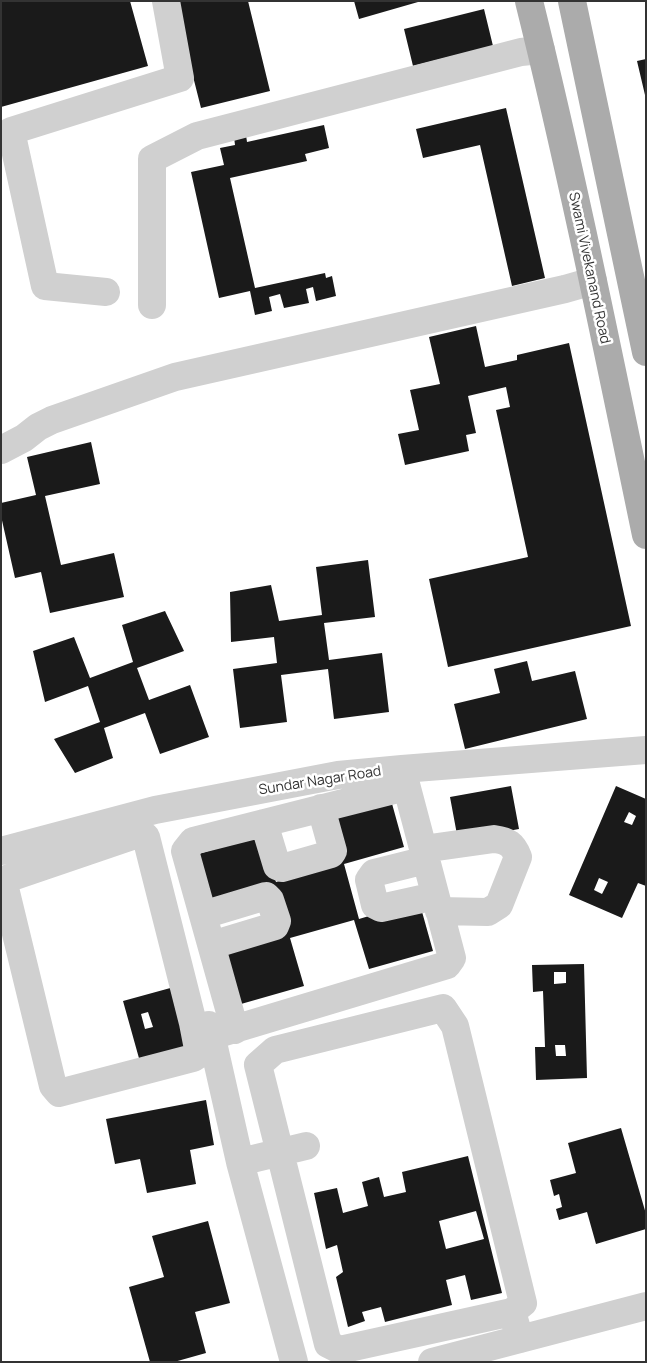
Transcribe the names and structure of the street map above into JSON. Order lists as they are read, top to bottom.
{
  "streets": {
    "main road": ["Swami Vivekanand Road"],
    "street": ["Sundar Nagar Road"]
  }
}
